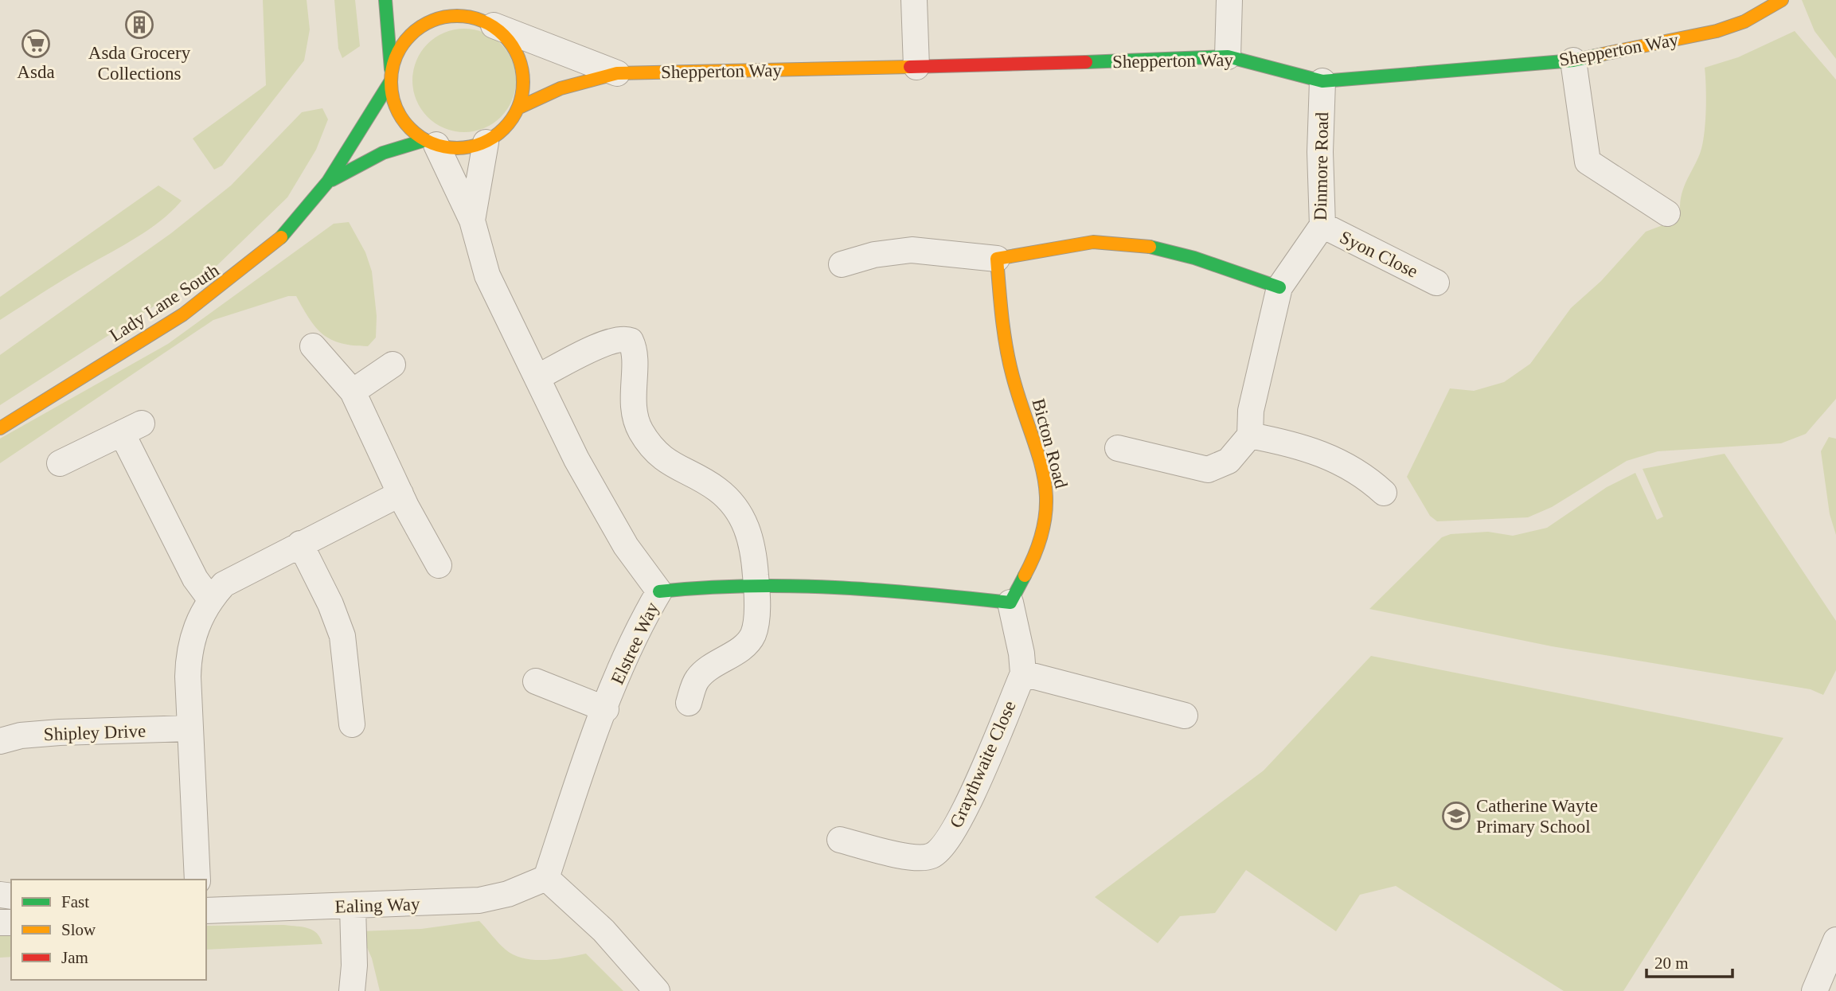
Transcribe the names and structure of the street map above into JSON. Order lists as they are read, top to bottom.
{
  "streets": {
    "street": [
      "Shepperton Way",
      "Dinmore Road",
      "Syon Close",
      "Lady Lane South",
      "Bicton Road",
      "Elstree Way",
      "Shipley Drive",
      "Graythwaite Close",
      "Ealing Way"
    ]
  },
  "crossings": [
    ["Shepperton Way", "Dinmore Road"],
    ["Shepperton Way", "Lady Lane South"],
    ["Shepperton Way", "Elstree Way"],
    ["Dinmore Road", "Syon Close"],
    ["Lady Lane South", "Elstree Way"],
    ["Bicton Road", "Graythwaite Close"],
    ["Elstree Way", "Ealing Way"]
  ],
  "places": {
    "building": ["Asda Grocery Collections"],
    "supermarket": ["Asda"],
    "school or university": ["Catherine Wayte Primary School"]
  },
  "legend": ["Fast", "Slow", "Jam"],
  "scale_bar": "20 m"
}
